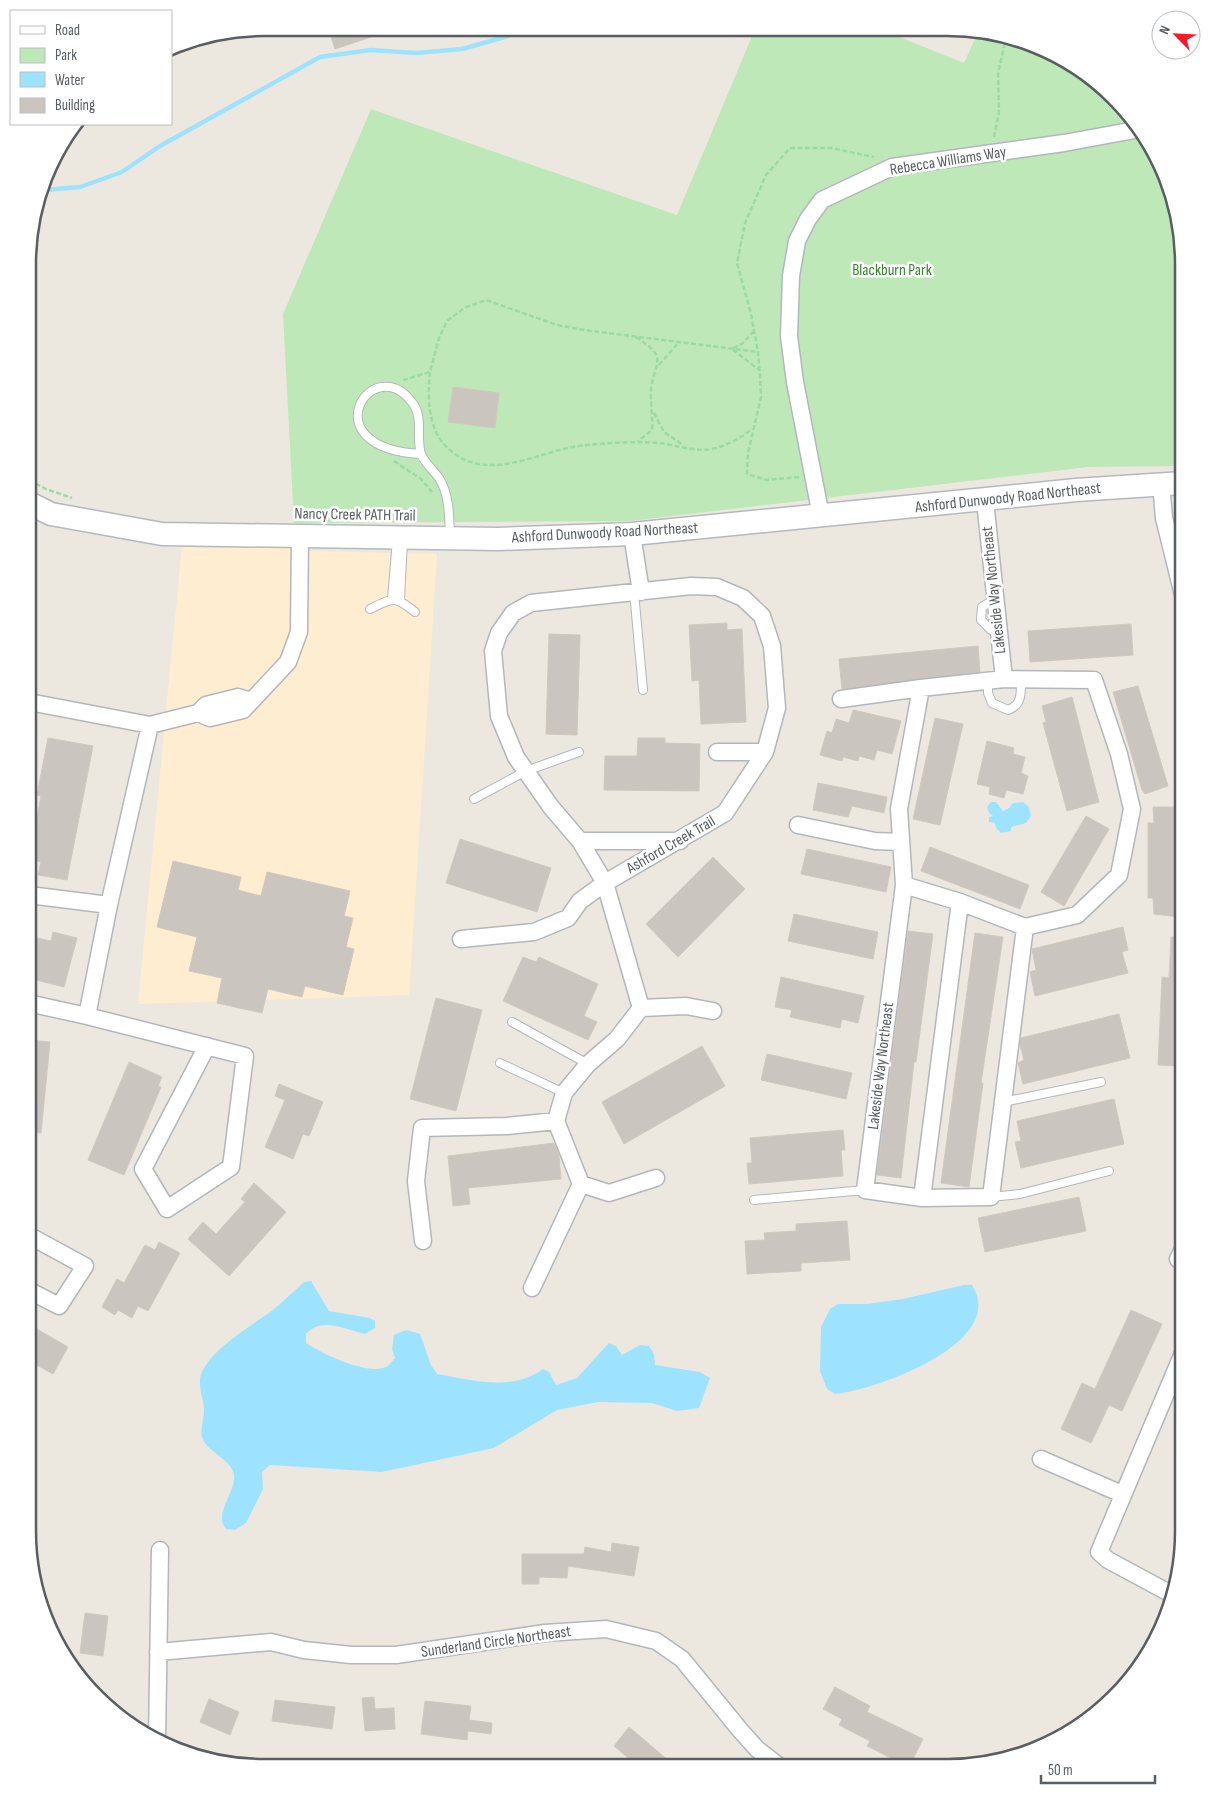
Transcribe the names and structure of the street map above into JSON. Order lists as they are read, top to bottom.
{
  "streets": {
    "main road": ["Ashford Dunwoody Road Northeast"],
    "street": [
      "Rebecca Williams Way",
      "Lakeside Way Northeast",
      "Ashford Creek Trail",
      "Sunderland Circle Northeast"
    ],
    "path": ["Nancy Creek PATH Trail"]
  },
  "crossings": [
    ["Rebecca Williams Way", "Ashford Dunwoody Road Northeast"],
    ["Ashford Dunwoody Road Northeast", "Lakeside Way Northeast"]
  ],
  "parks": ["Blackburn Park"],
  "legend": [
    "Road",
    "Park",
    "Water",
    "Building"
  ],
  "scale_bar": "50 m",
  "north": "top left"
}
